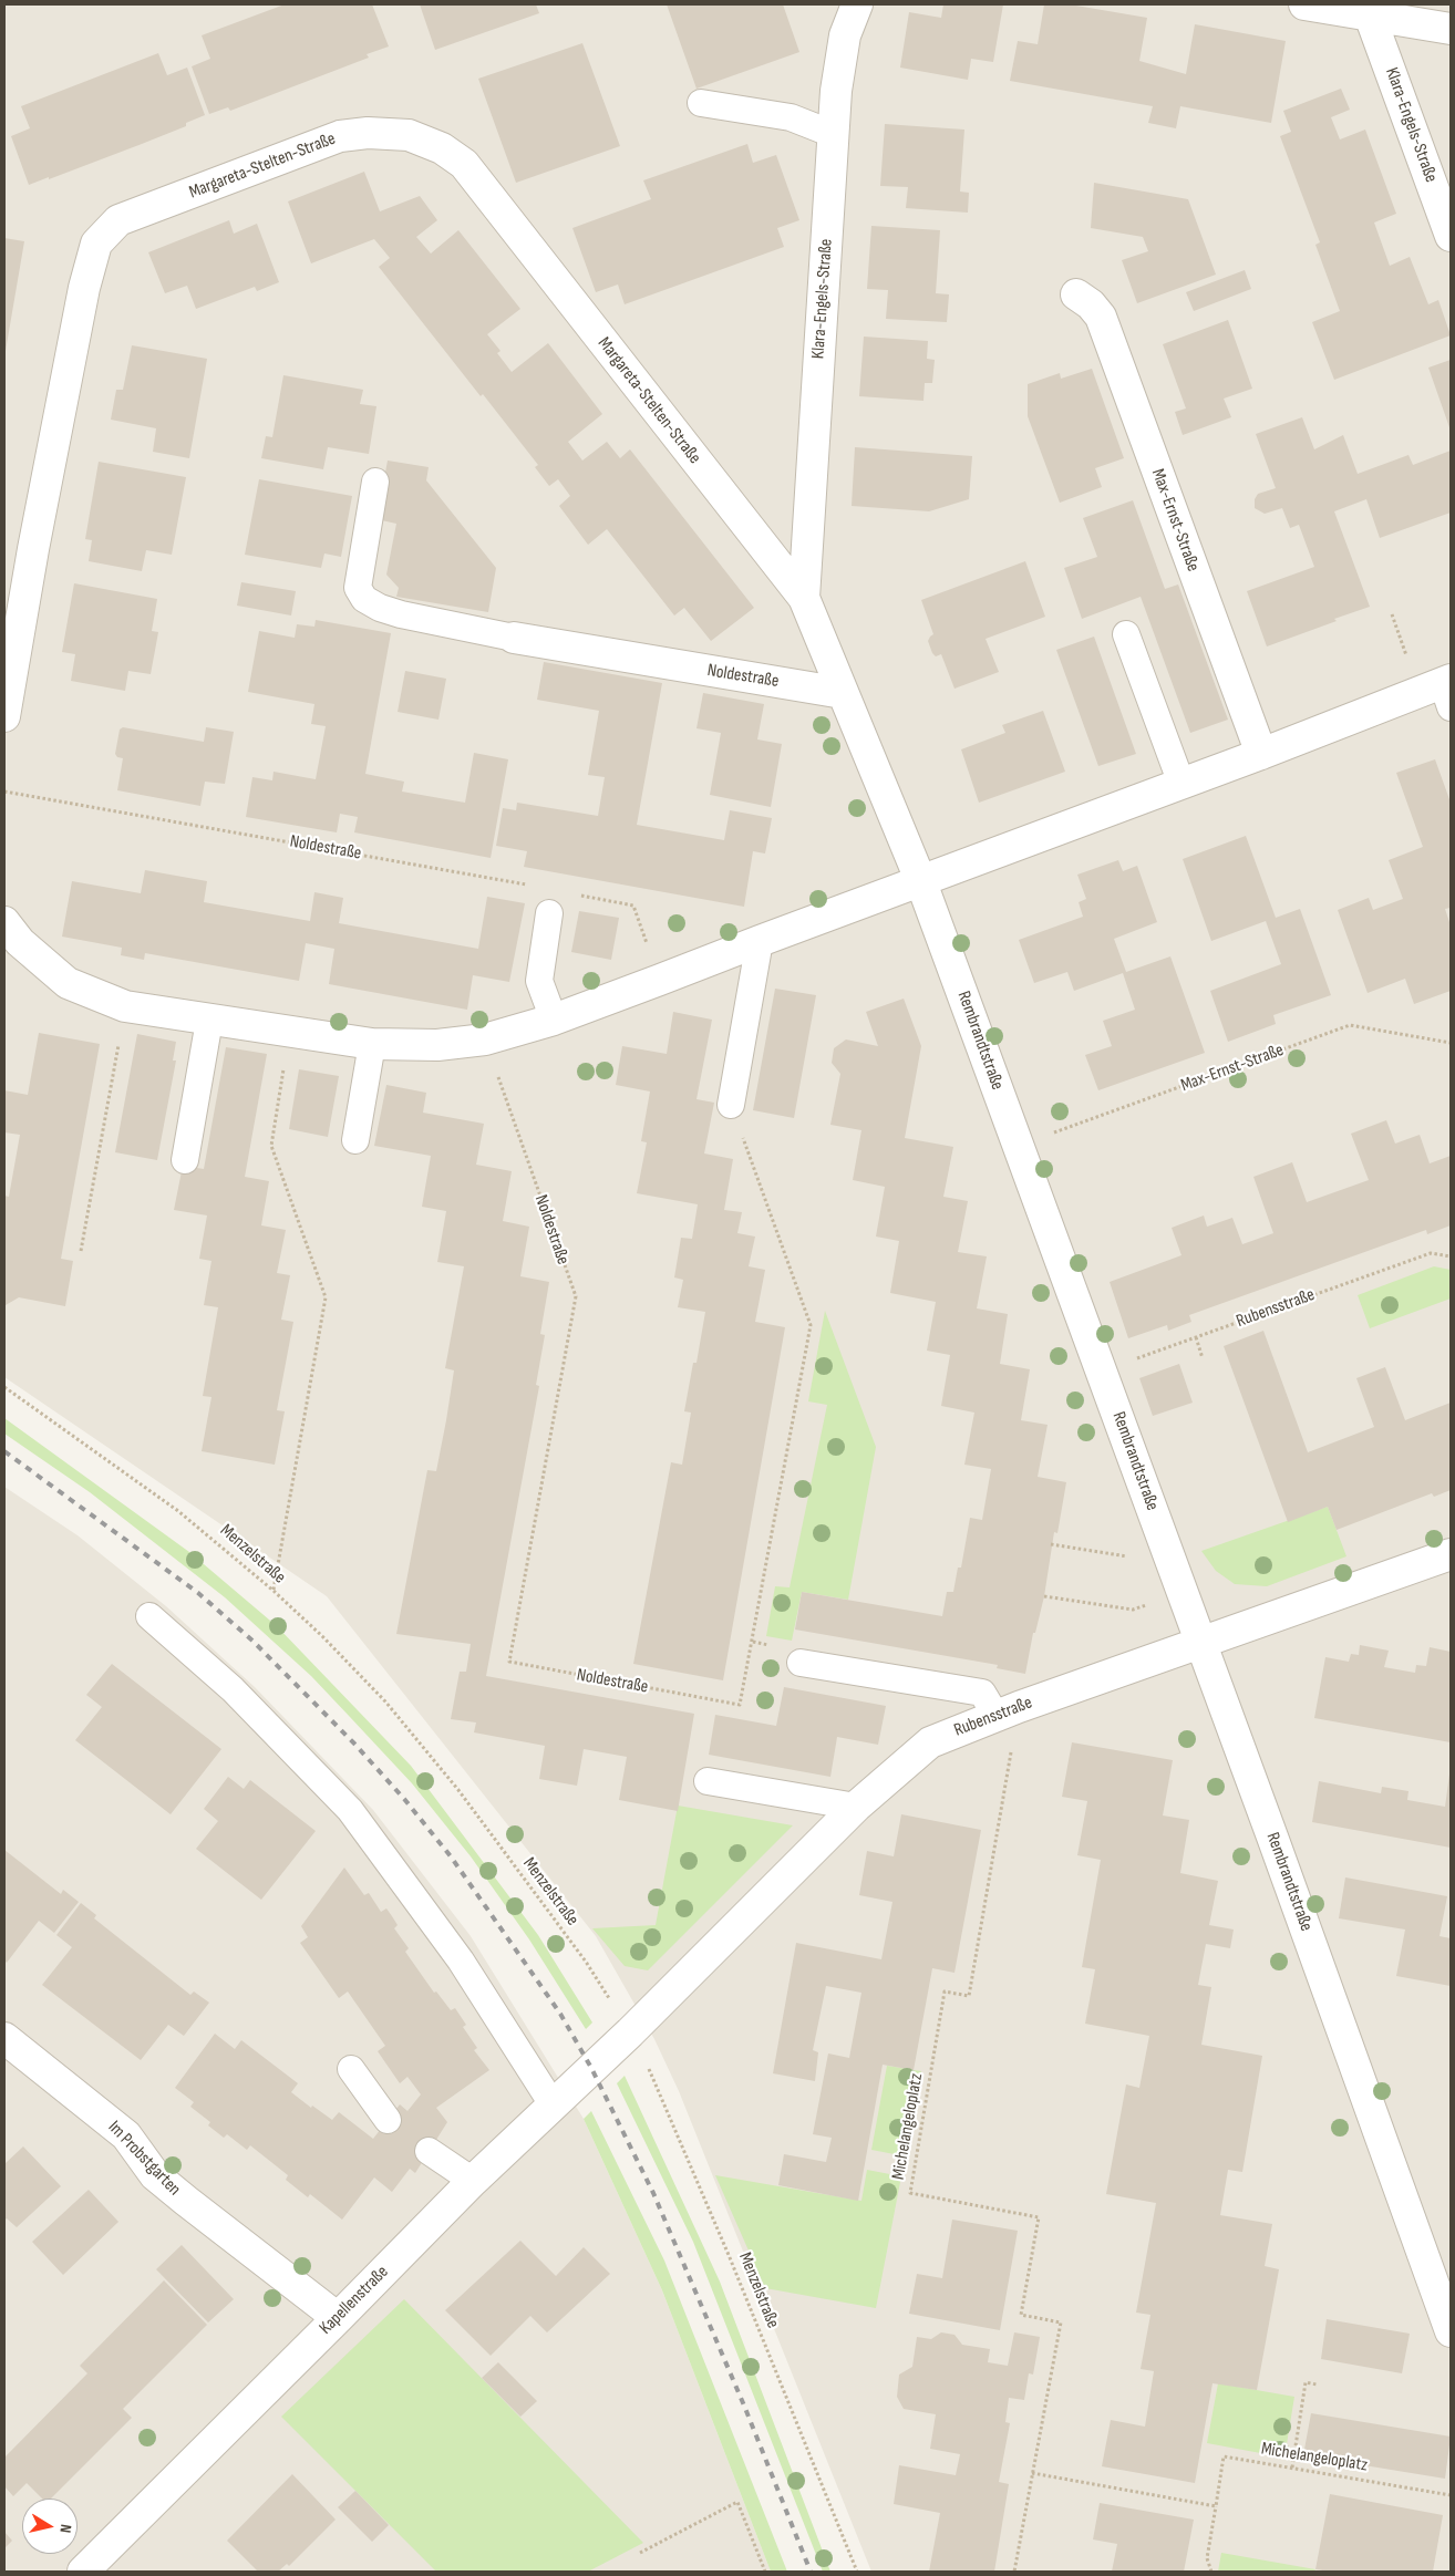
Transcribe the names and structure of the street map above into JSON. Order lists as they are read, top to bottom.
{
  "streets": {
    "street": [
      "Klara-Engels-Straße",
      "Margareta-Stelten-Straße",
      "Max-Ernst-Straße",
      "Noldestraße",
      "Rembrandtstraße",
      "Rubensstraße",
      "Im Probstgarten",
      "Kapellenstraße"
    ],
    "path": ["Menzelstraße", "Michelangeloplatz"]
  },
  "crossings": [
    ["Klara-Engels-Straße", "Margareta-Stelten-Straße"],
    ["Klara-Engels-Straße", "Rembrandtstraße"],
    ["Margareta-Stelten-Straße", "Rembrandtstraße"],
    ["Max-Ernst-Straße", "Rembrandtstraße"],
    ["Noldestraße", "Rembrandtstraße"],
    ["Rembrandtstraße", "Rubensstraße"],
    ["Rubensstraße", "Menzelstraße"],
    ["Rubensstraße", "Michelangeloplatz"],
    ["Rubensstraße", "Kapellenstraße"],
    ["Menzelstraße", "Kapellenstraße"],
    ["Im Probstgarten", "Kapellenstraße"]
  ],
  "north": "right"
}
